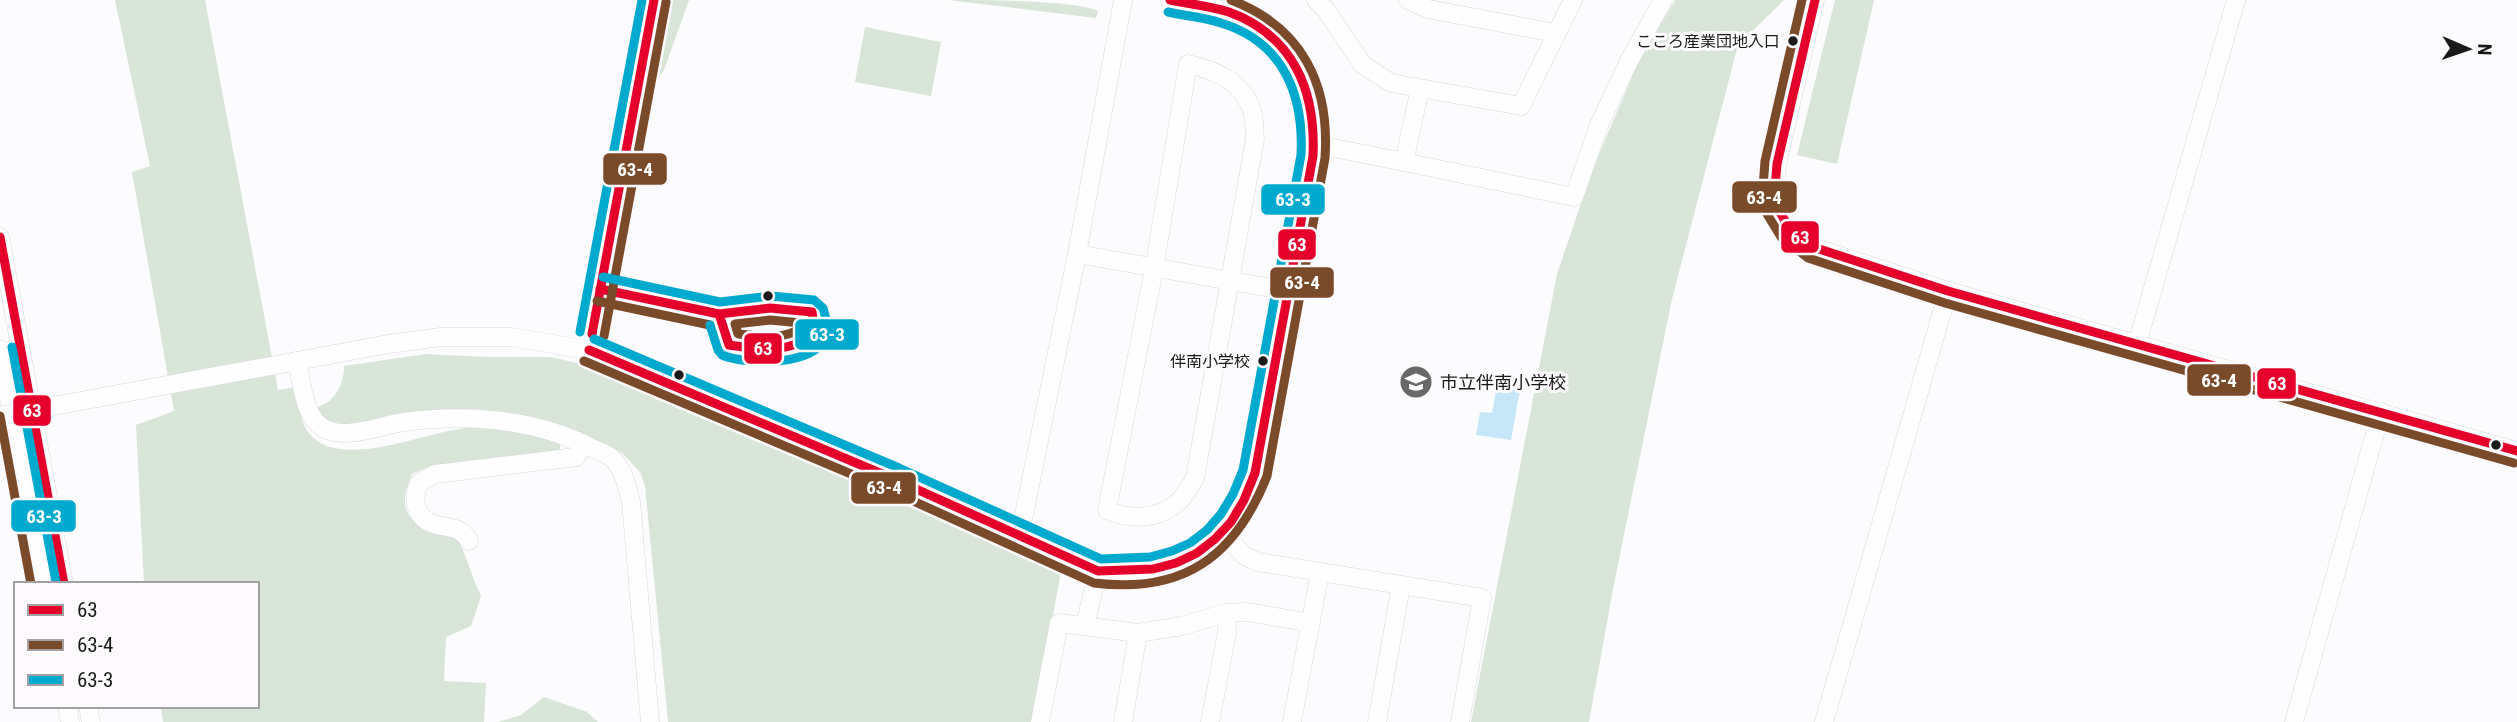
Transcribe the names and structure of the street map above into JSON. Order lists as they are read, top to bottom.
{
  "places": {
    "other": ["こころ産業団地入口", "伴南小学校"],
    "school or university": ["市立伴南小学校"]
  },
  "lines": ["transit line 63", "transit line 63-4", "transit line 63-3"],
  "legend": ["63", "63-4", "63-3"],
  "north": "right"
}
